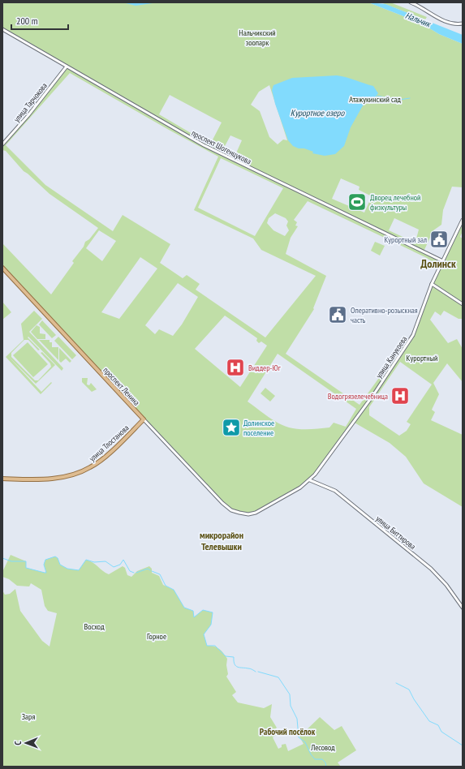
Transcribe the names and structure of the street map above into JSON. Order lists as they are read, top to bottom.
{
  "streets": {
    "main road": ["проспект Ленина", "улица Тлостанова"],
    "street": [
      "улица Тарчокова",
      "проспект Шогенцукова",
      "улица Канукоева",
      "улица Биттирова"
    ]
  },
  "crossings": [
    ["улица Тарчокова", "проспект Шогенцукова"],
    ["проспект Шогенцукова", "улица Канукоева"],
    ["улица Канукоева", "проспект Ленина"],
    ["улица Канукоева", "улица Биттирова"],
    ["проспект Ленина", "улица Тлостанова"]
  ],
  "districts": ["Долинск", "микрорайон Телевышки", "Рабочий посёлок"],
  "water": ["Нальчик", "Курортное озеро"],
  "parks": [
    "Нальчикский зоопарк",
    "Атажукинский сад",
    "Курортный",
    "Восход",
    "Горное",
    "Заря",
    "Лесовод"
  ],
  "places": {
    "sports": ["Дворец лечебной физкультуры"],
    "public building": ["Курортный зал", "Оперативно-розыскная часть"],
    "hospital": ["Виддер-Юг", "Водогрязелечебница"],
    "place": ["Долинское поселение"]
  },
  "scale_bar": "200 m",
  "north": "left"
}
